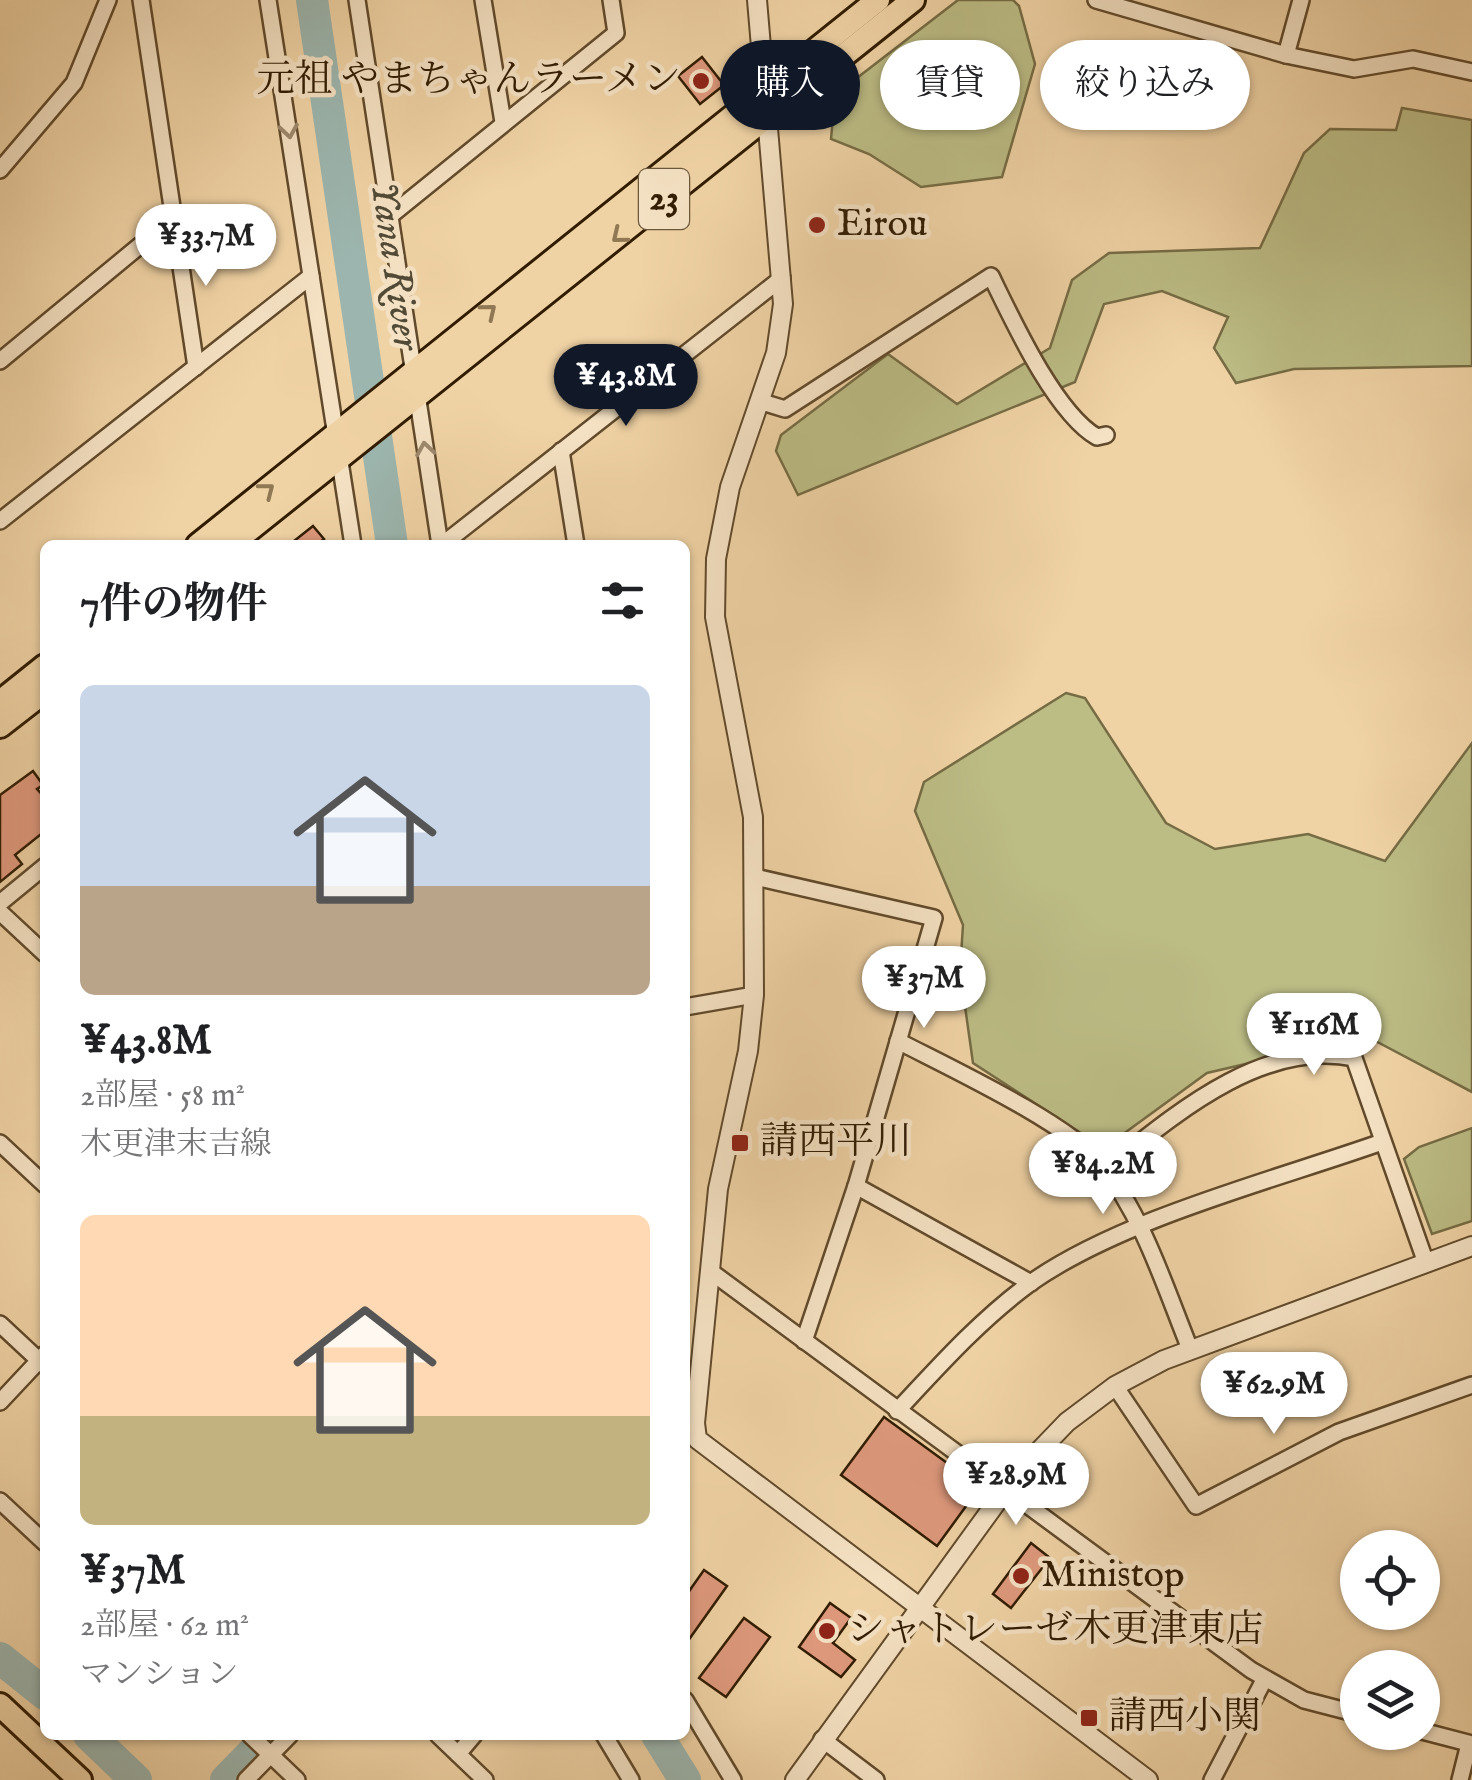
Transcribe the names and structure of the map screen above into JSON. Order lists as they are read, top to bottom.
{
  "streets": {
    "main road": ["23"]
  },
  "water": ["Yana River"],
  "places": {
    "other": [
      "元祖 やまちゃんラーメン",
      "Eirou",
      "Ministop",
      "シャトレーゼ木更津東店"
    ],
    "transit": ["請西平川", "請西小関"]
  },
  "page": {
    "chip": ["購入", "賃貸", "絞り込み"],
    "price": [
      "¥33.7M",
      "¥43.8M",
      "¥37M",
      "¥116M",
      "¥84.2M",
      "¥62.9M",
      "¥28.9M"
    ],
    "heading": "7件の物件",
    "list": [
      {
        "name": "¥43.8M",
        "note": "2部屋 · 58 m² · 木更津末吉線"
      },
      {
        "name": "¥37M",
        "note": "2部屋 · 62 m² · マンション"
      }
    ]
  }
}
